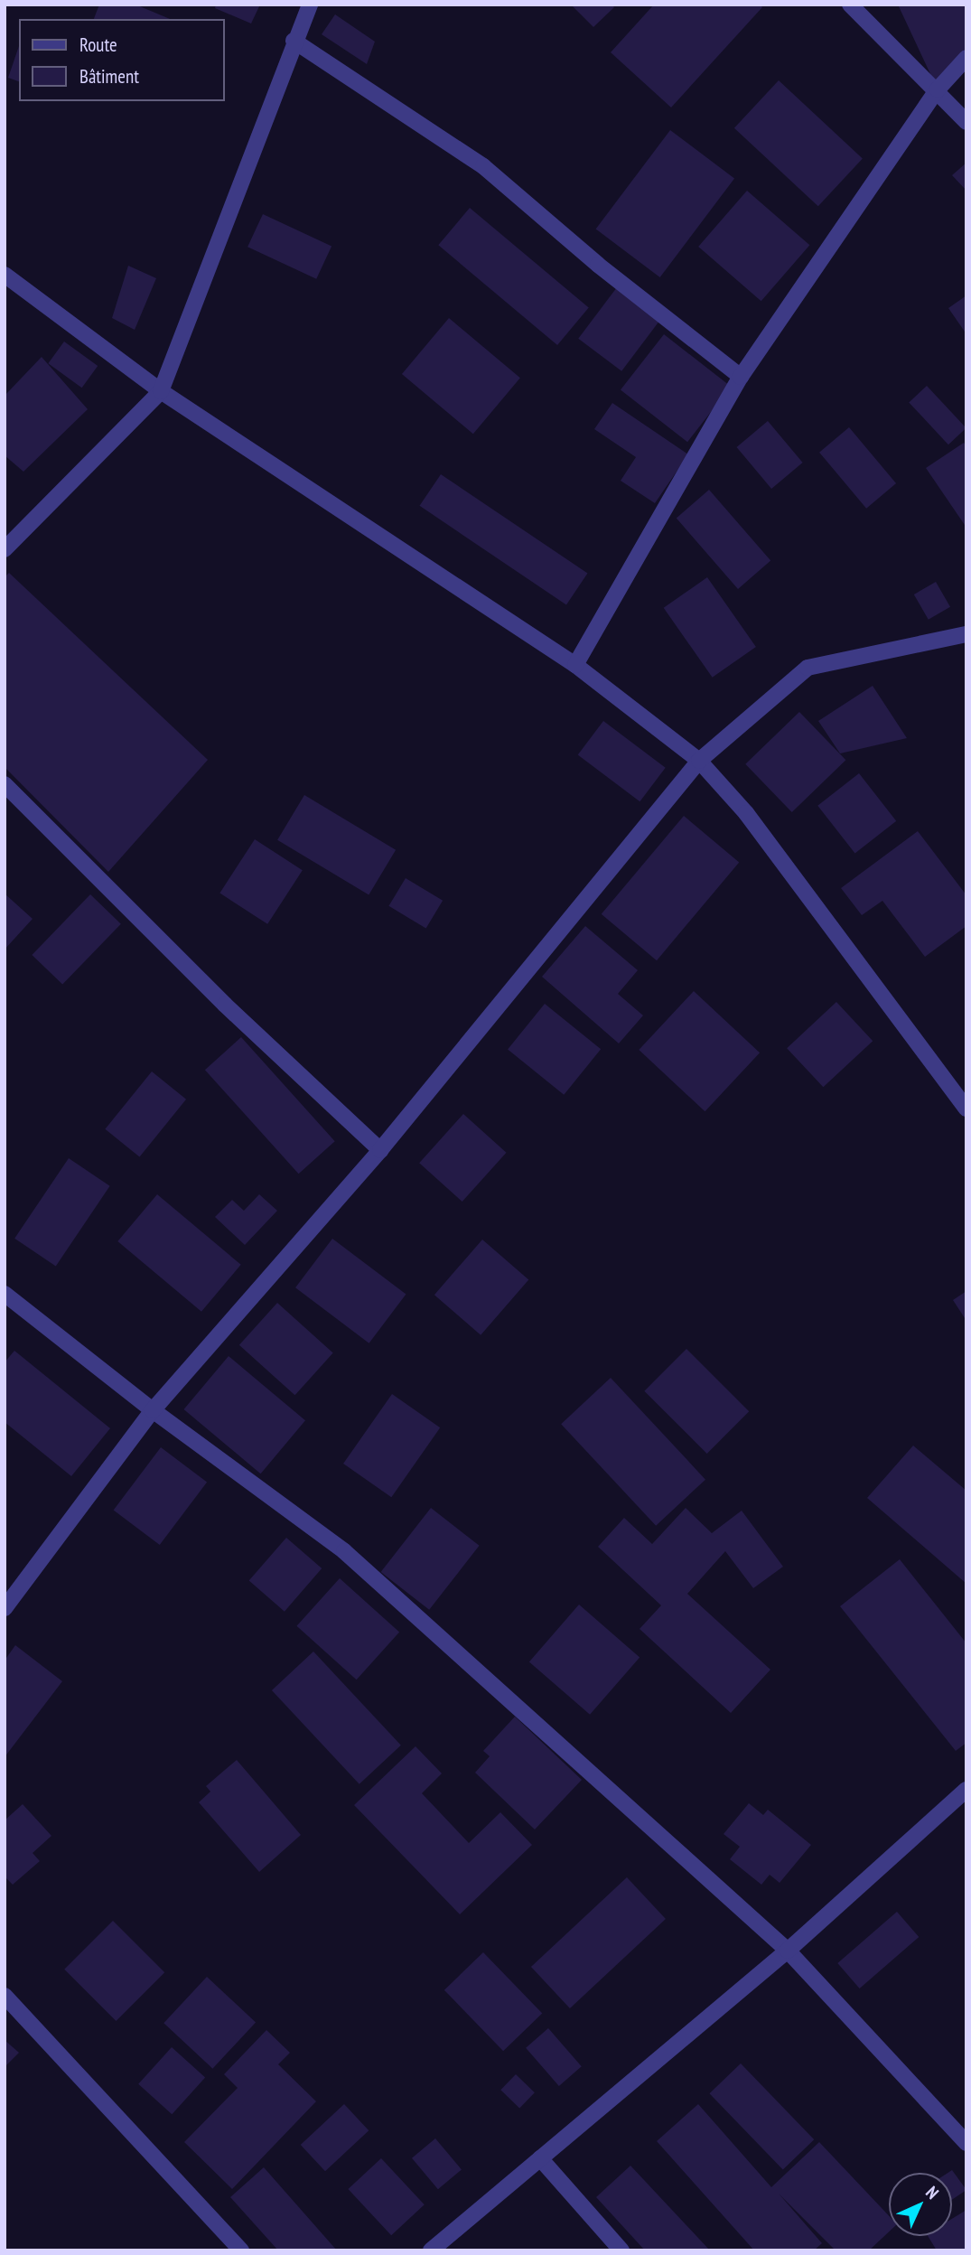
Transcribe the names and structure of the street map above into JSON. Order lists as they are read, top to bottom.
{
  "legend": ["Route", "Bâtiment"],
  "north": "top right"
}
